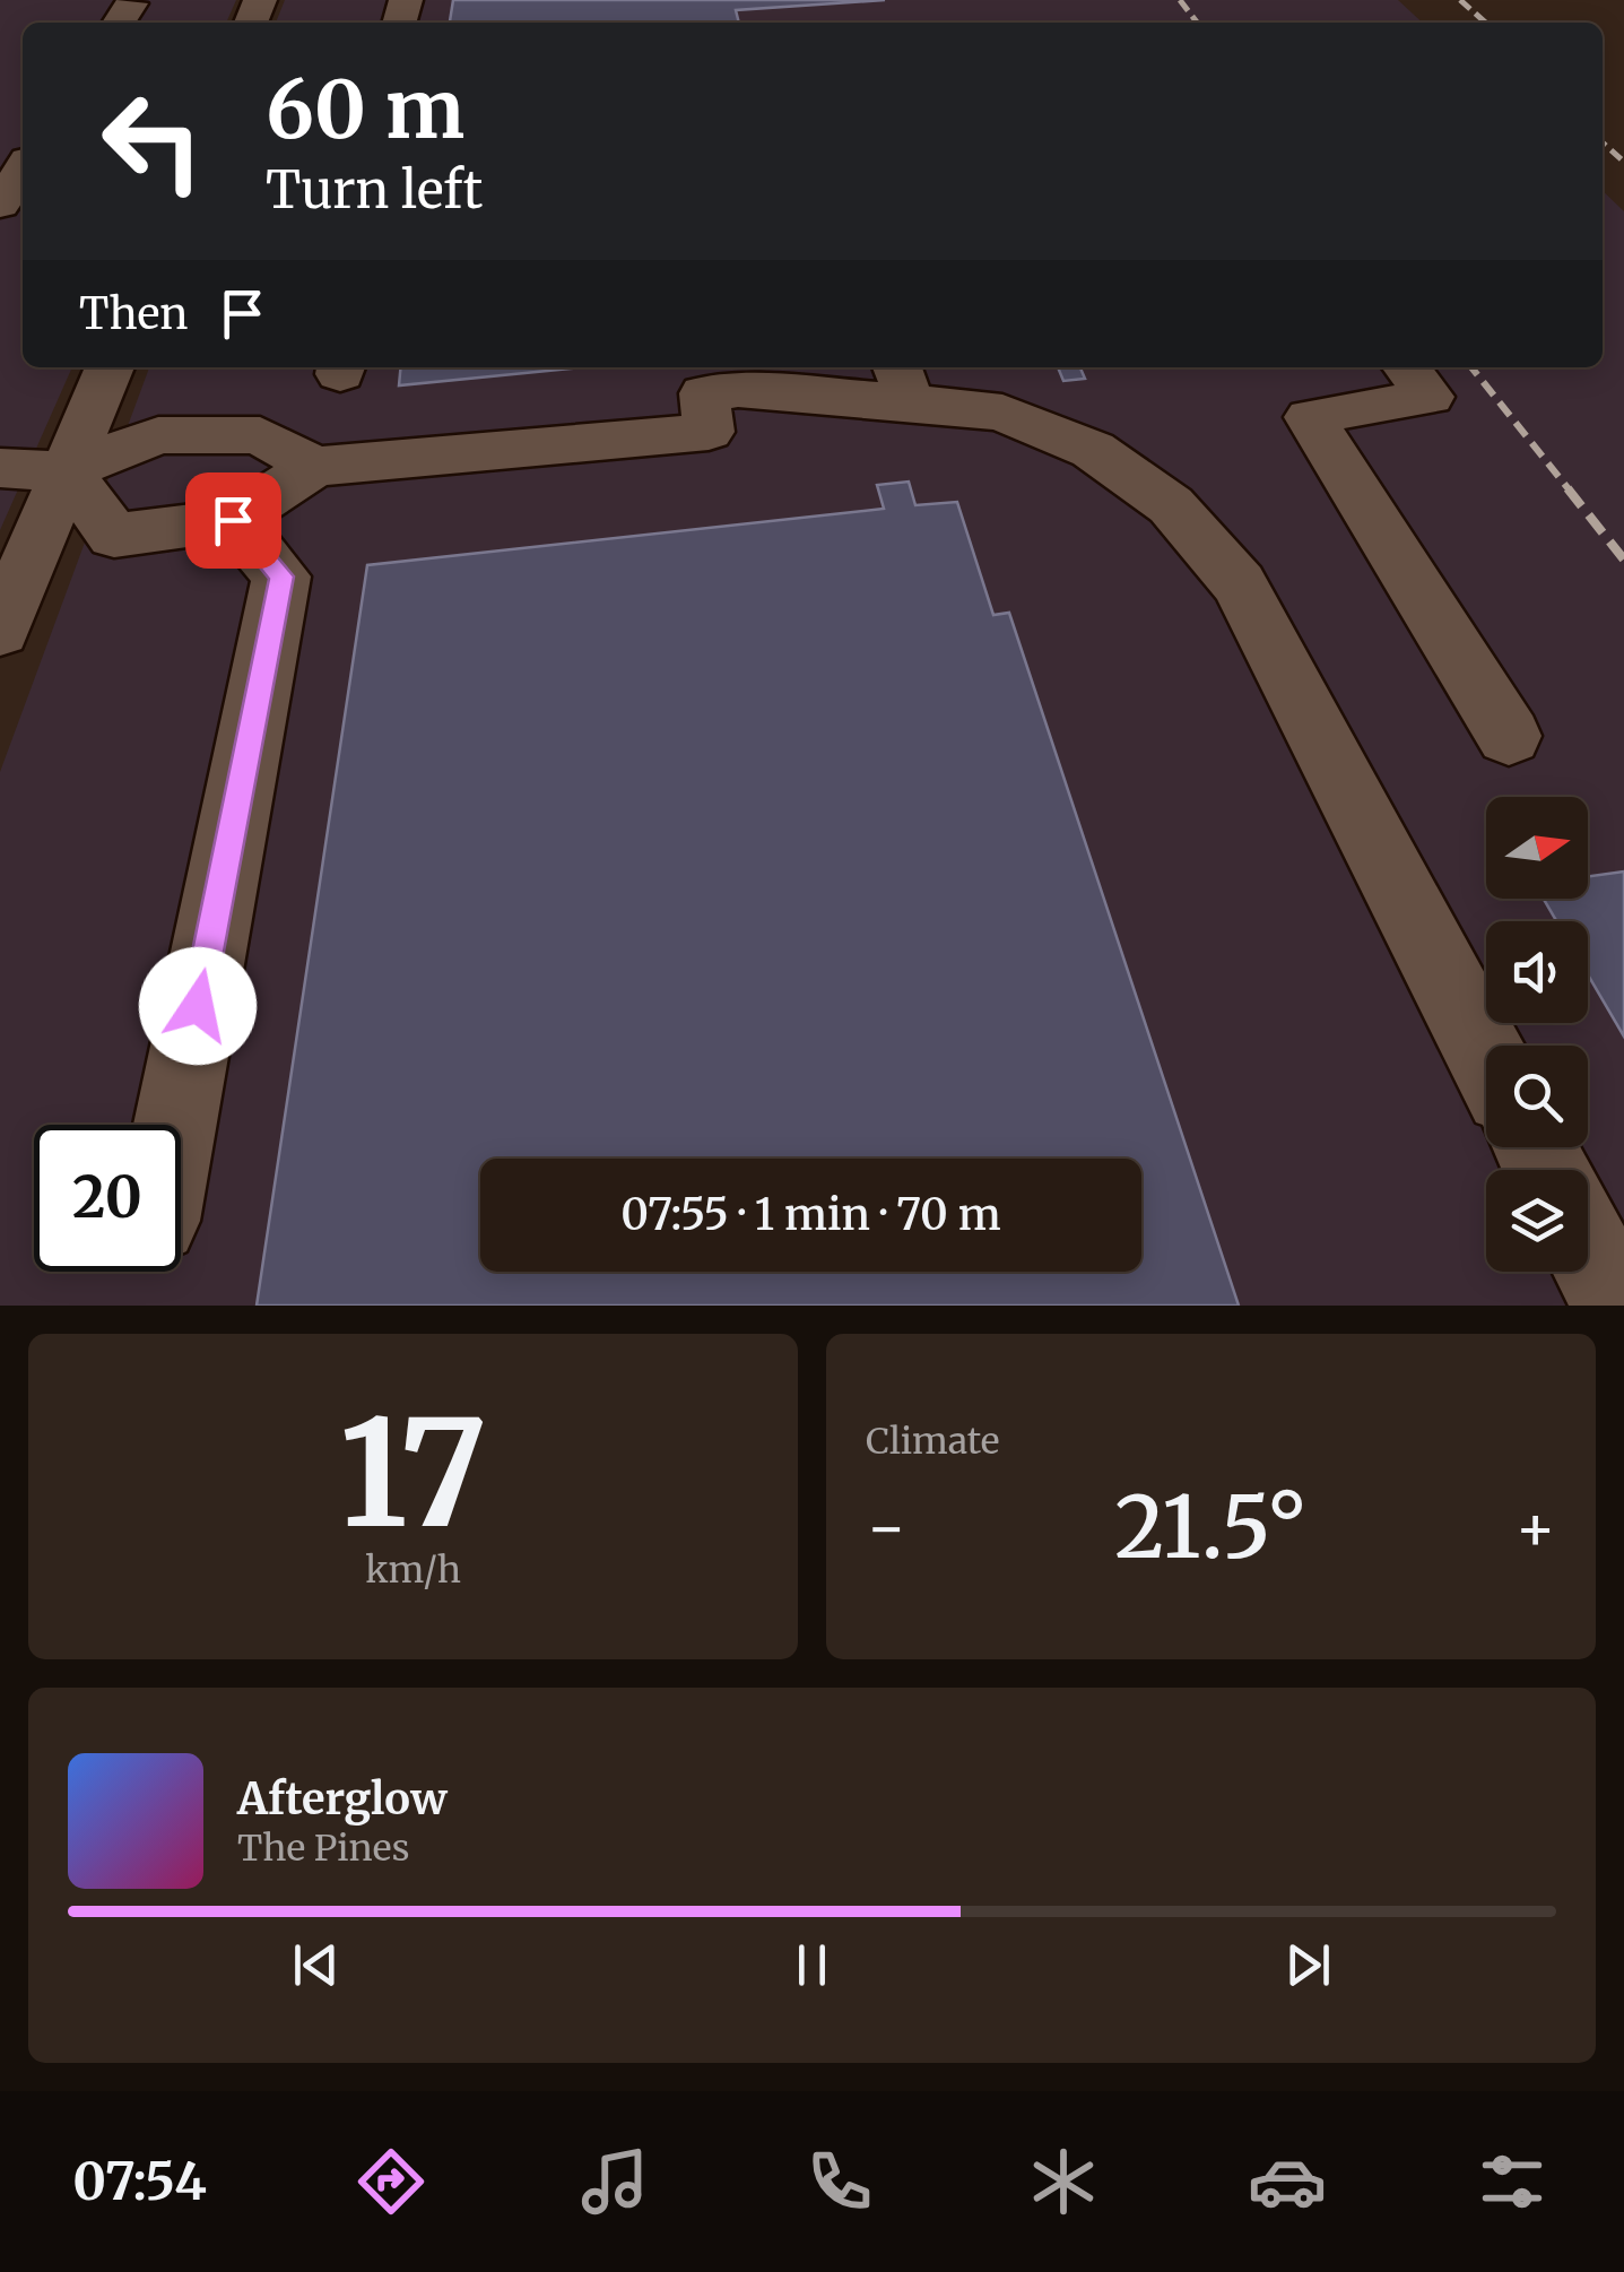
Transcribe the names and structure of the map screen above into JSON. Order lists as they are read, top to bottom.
{
  "north": "right",
  "page": {
    "turn": ["60 m", "Turn left"],
    "then": "Then",
    "limit": "20",
    "trip": "07:55 · 1 min · 70 m",
    "tile": [
      ["17", "km/h"],
      "Climate"
    ],
    "heat": ["−", "21.5°", "+"],
    "song": ["Afterglow", "The Pines"],
    "tabs": "07:54"
  }
}
